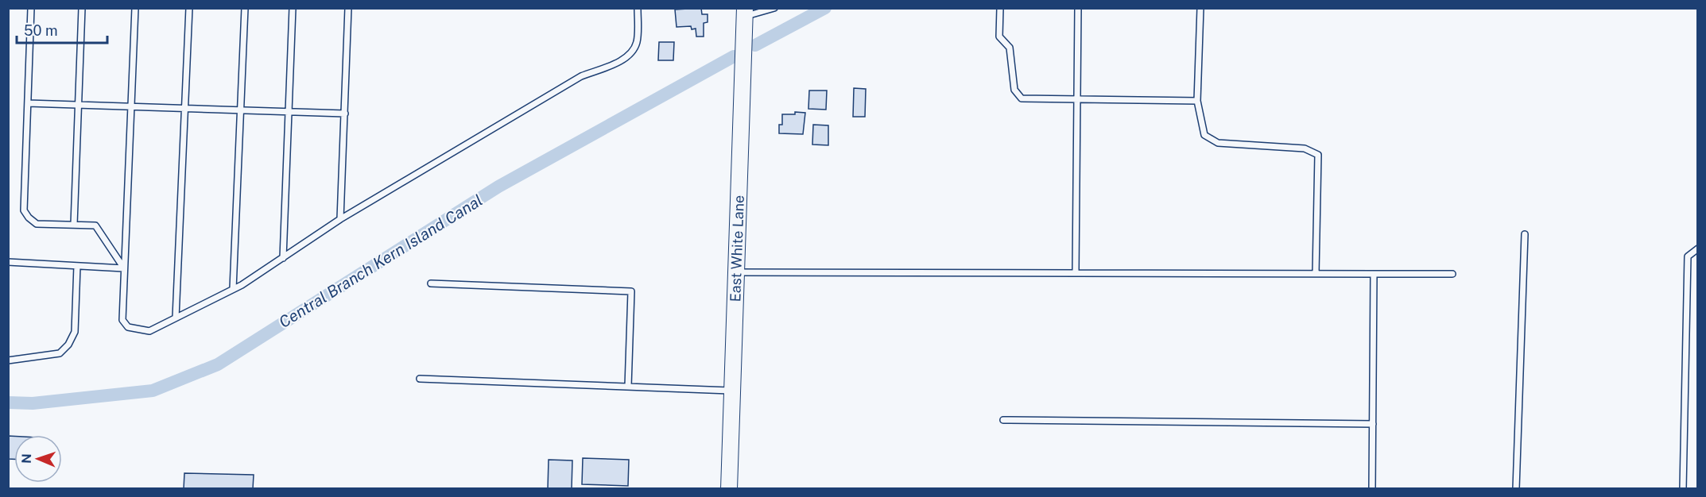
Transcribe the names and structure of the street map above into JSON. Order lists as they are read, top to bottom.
{
  "streets": {
    "street": ["East White Lane"]
  },
  "water": ["Central Branch Kern Island Canal"],
  "scale_bar": "50 m",
  "north": "left"
}
